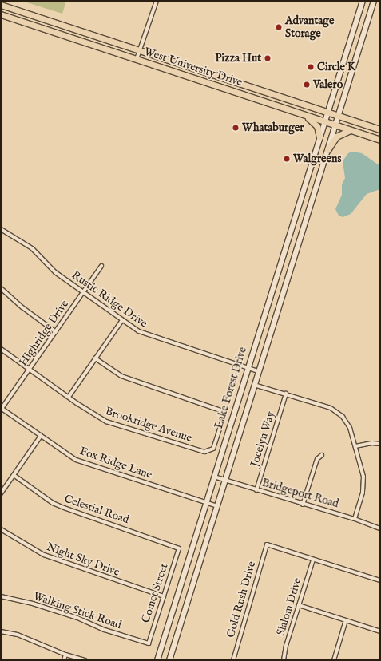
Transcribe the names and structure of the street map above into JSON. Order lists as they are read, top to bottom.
{
  "streets": {
    "highway": ["West University Drive"],
    "main road": ["Lake Forest Drive"],
    "street": [
      "Rustic Ridge Drive",
      "Highridge Drive",
      "Brookridge Avenue",
      "Jocelyn Way",
      "Fox Ridge Lane",
      "Bridgeport Road",
      "Celestial Road",
      "Night Sky Drive",
      "Comet Street",
      "Gold Rush Drive",
      "Slalom Drive",
      "Walking Stick Road"
    ]
  },
  "crossings": [
    ["West University Drive", "Lake Forest Drive"],
    ["Rustic Ridge Drive", "Highridge Drive"],
    ["Rustic Ridge Drive", "Lake Forest Drive"],
    ["Highridge Drive", "Brookridge Avenue"],
    ["Highridge Drive", "Fox Ridge Lane"],
    ["Lake Forest Drive", "Fox Ridge Lane"],
    ["Lake Forest Drive", "Bridgeport Road"],
    ["Jocelyn Way", "Bridgeport Road"],
    ["Celestial Road", "Comet Street"],
    ["Night Sky Drive", "Comet Street"],
    ["Comet Street", "Walking Stick Road"],
    ["Gold Rush Drive", "Slalom Drive"]
  ],
  "places": [
    "Advantage Storage",
    "Pizza Hut",
    "Circle K",
    "Valero",
    "Whataburger",
    "Walgreens"
  ]
}
